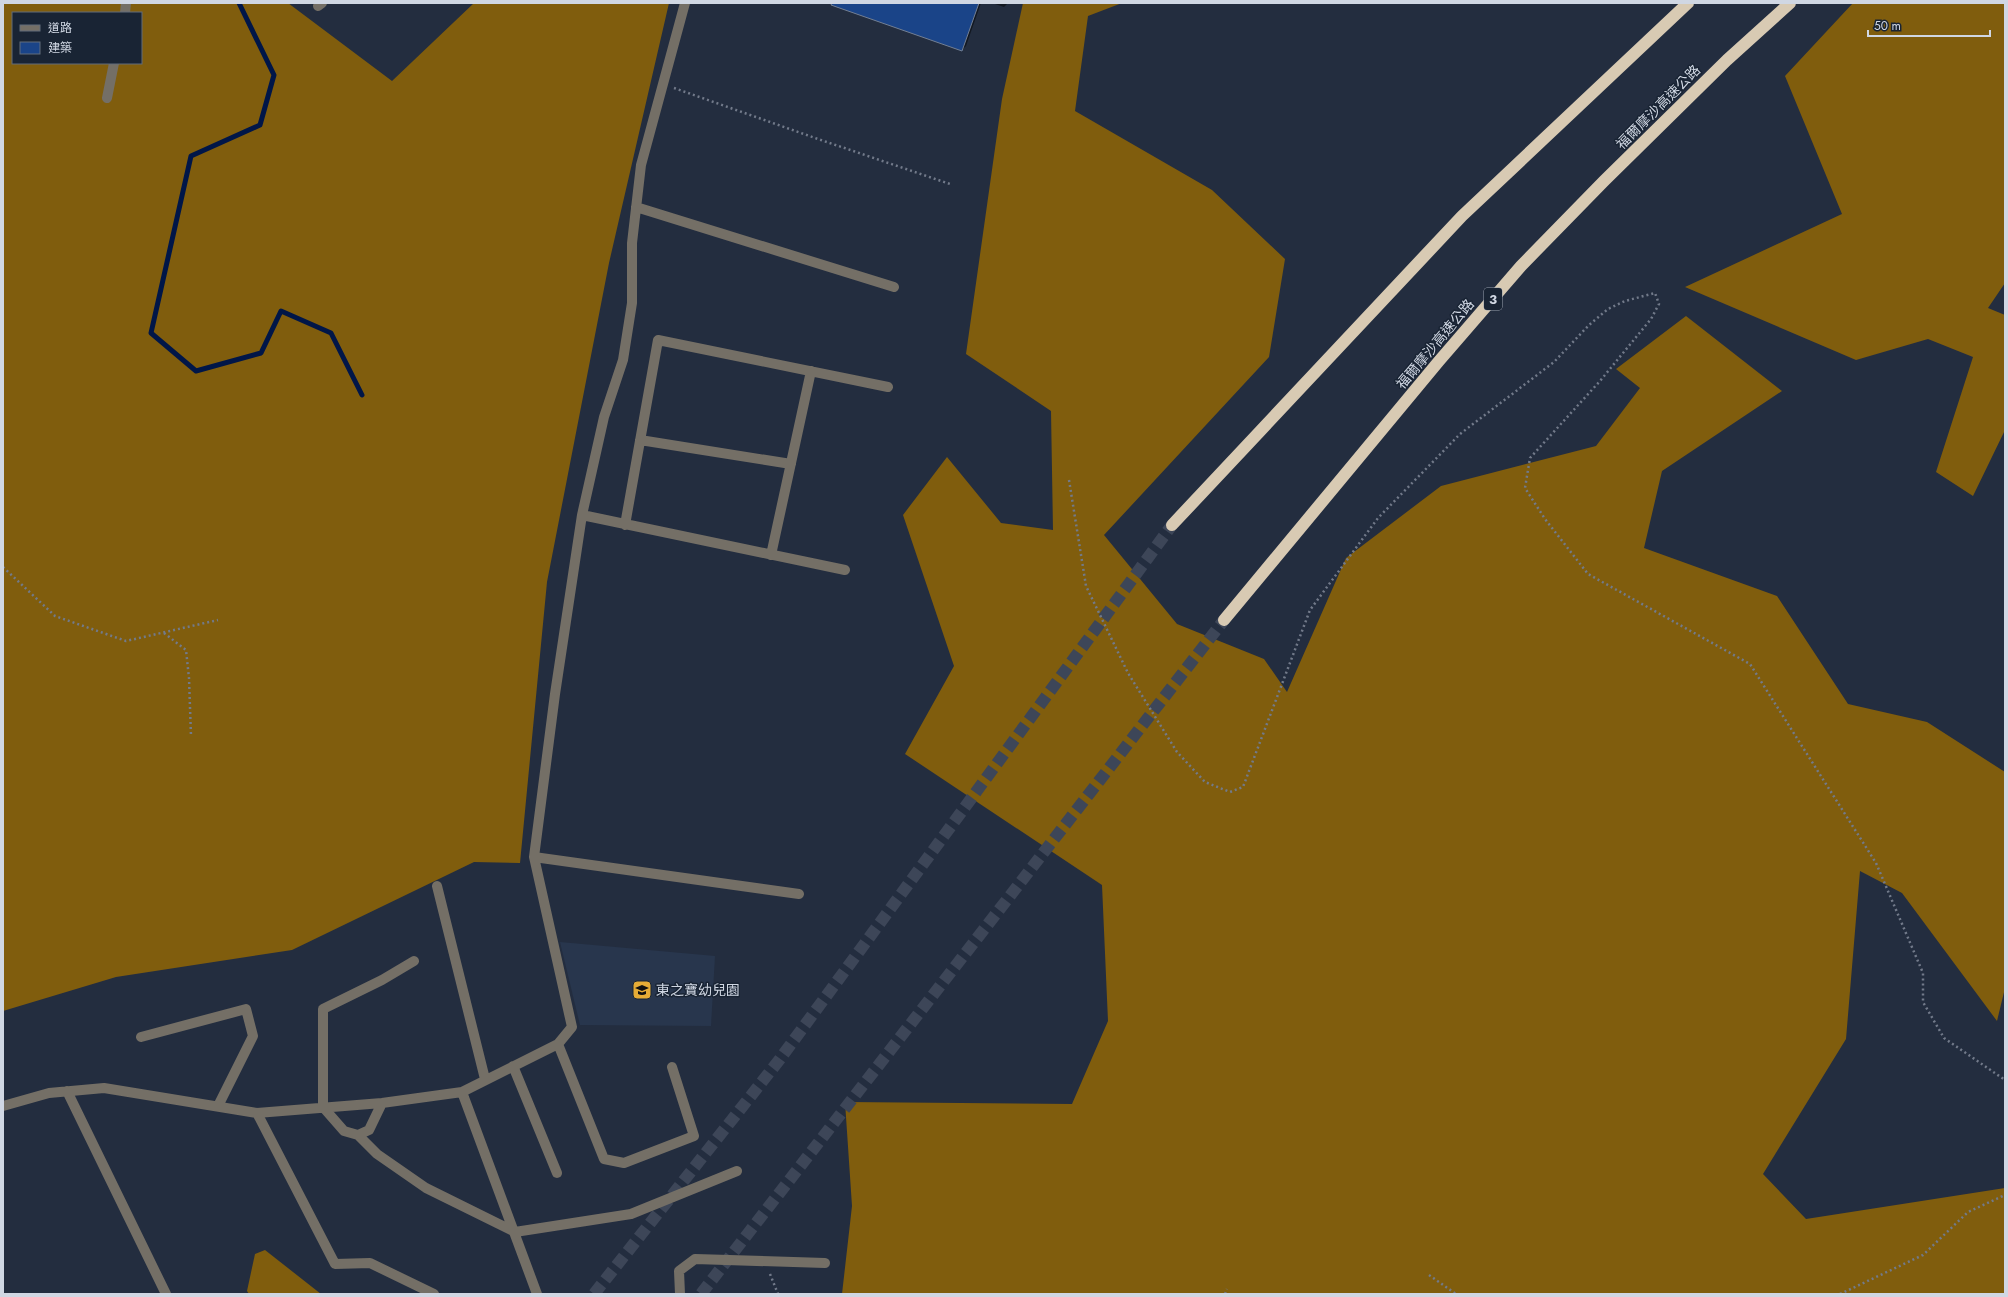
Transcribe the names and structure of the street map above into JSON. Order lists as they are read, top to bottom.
{
  "streets": {
    "highway": ["福爾摩沙高速公路", "3"]
  },
  "places": {
    "school or university": ["東之寶幼兒園"]
  },
  "legend": ["道路", "建築"],
  "scale_bar": "50 m"
}
